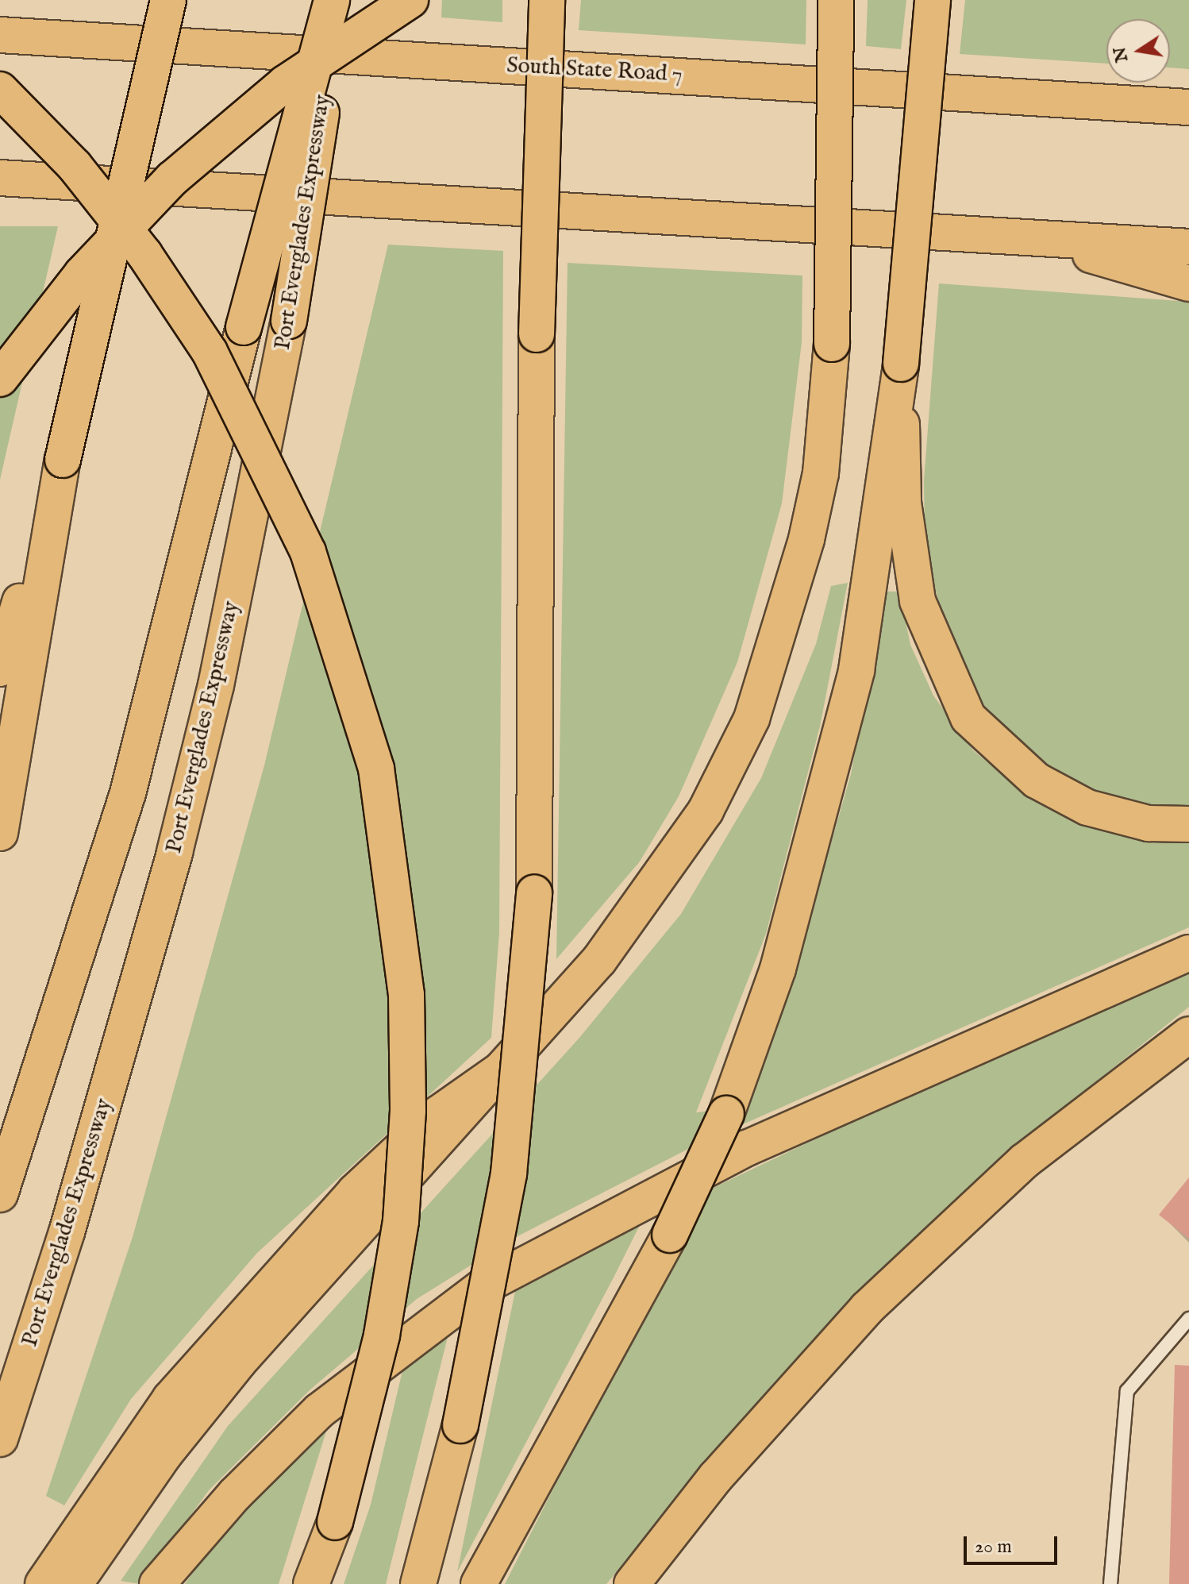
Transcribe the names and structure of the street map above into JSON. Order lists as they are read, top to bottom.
{
  "streets": {
    "main road": ["South State Road 7", "Port Everglades Expressway"]
  },
  "scale_bar": "20 m",
  "north": "left"
}
